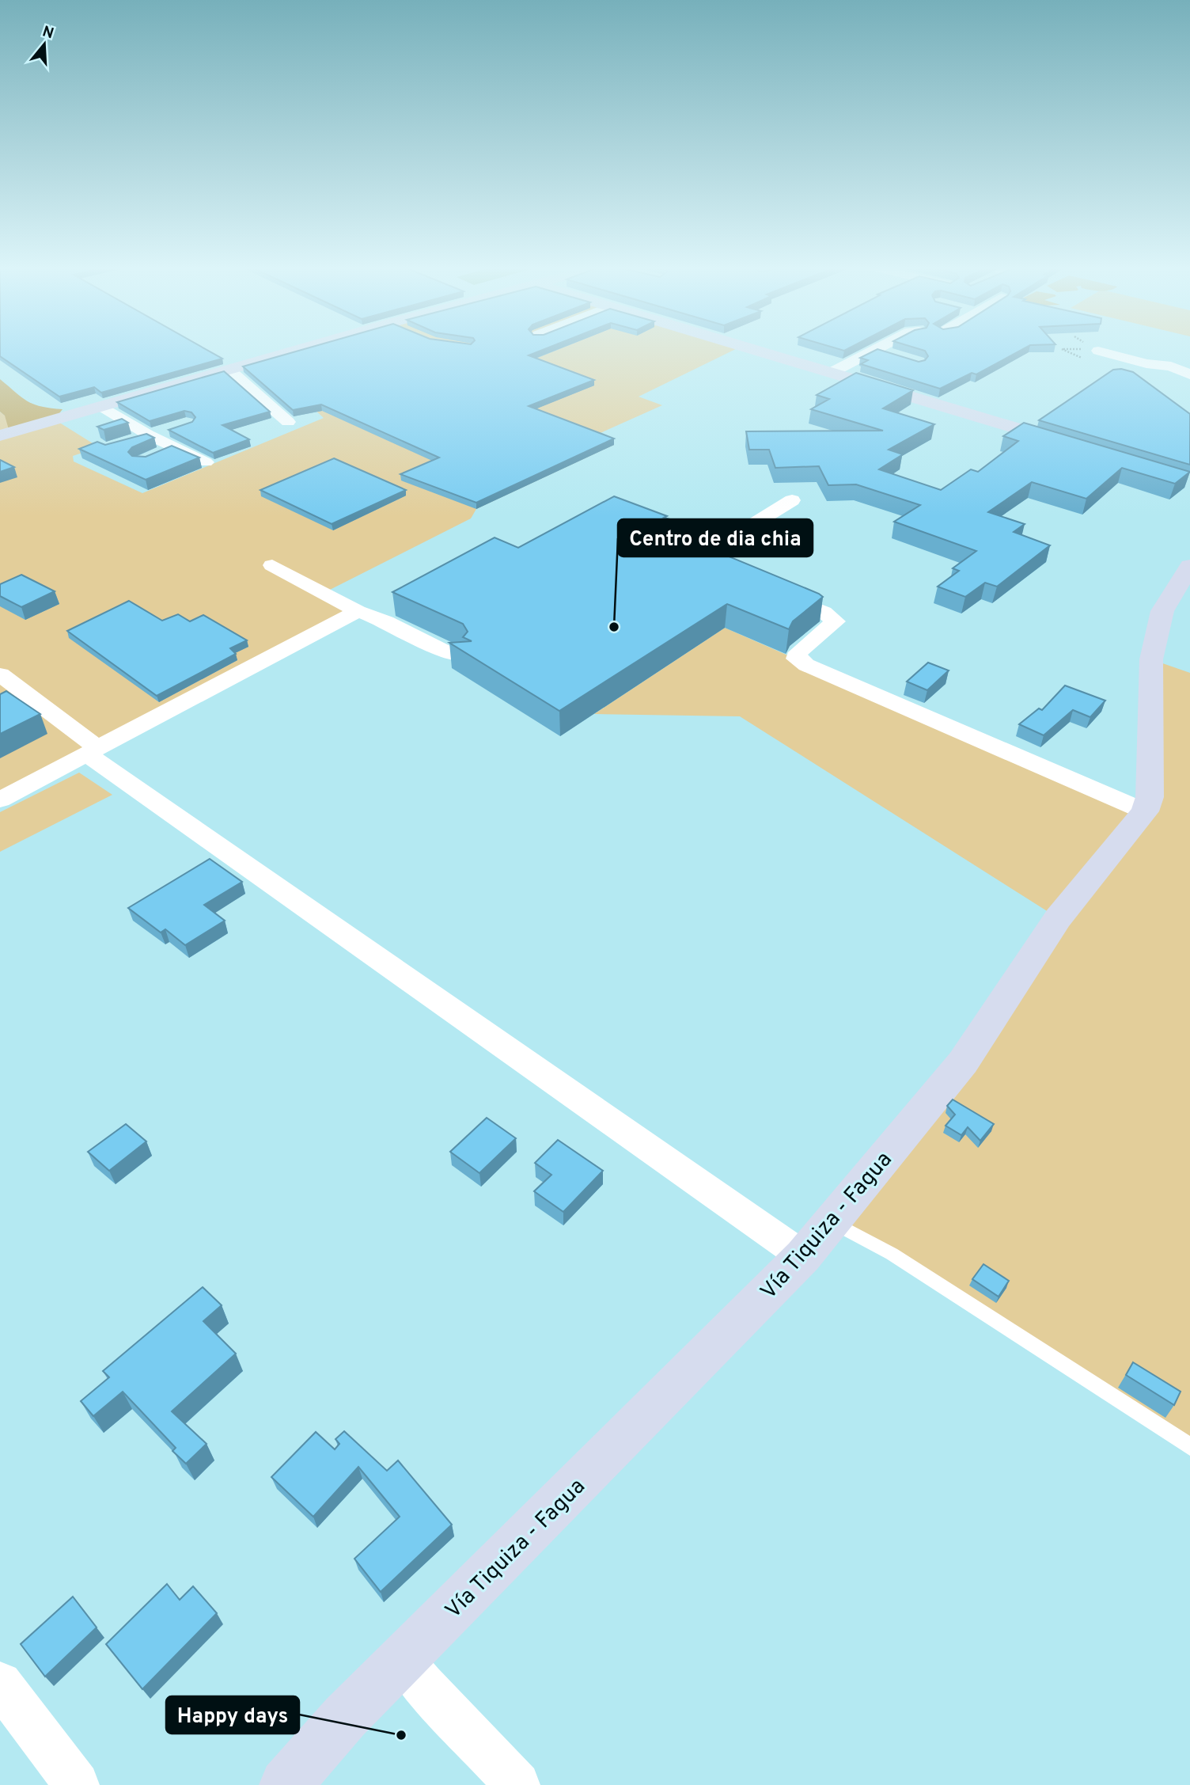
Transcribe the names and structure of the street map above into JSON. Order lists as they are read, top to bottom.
{
  "streets": {
    "street": ["Vía Tiquiza - Fagua"]
  },
  "places": ["Centro de dia chia", "Happy days"],
  "north": "top"
}
